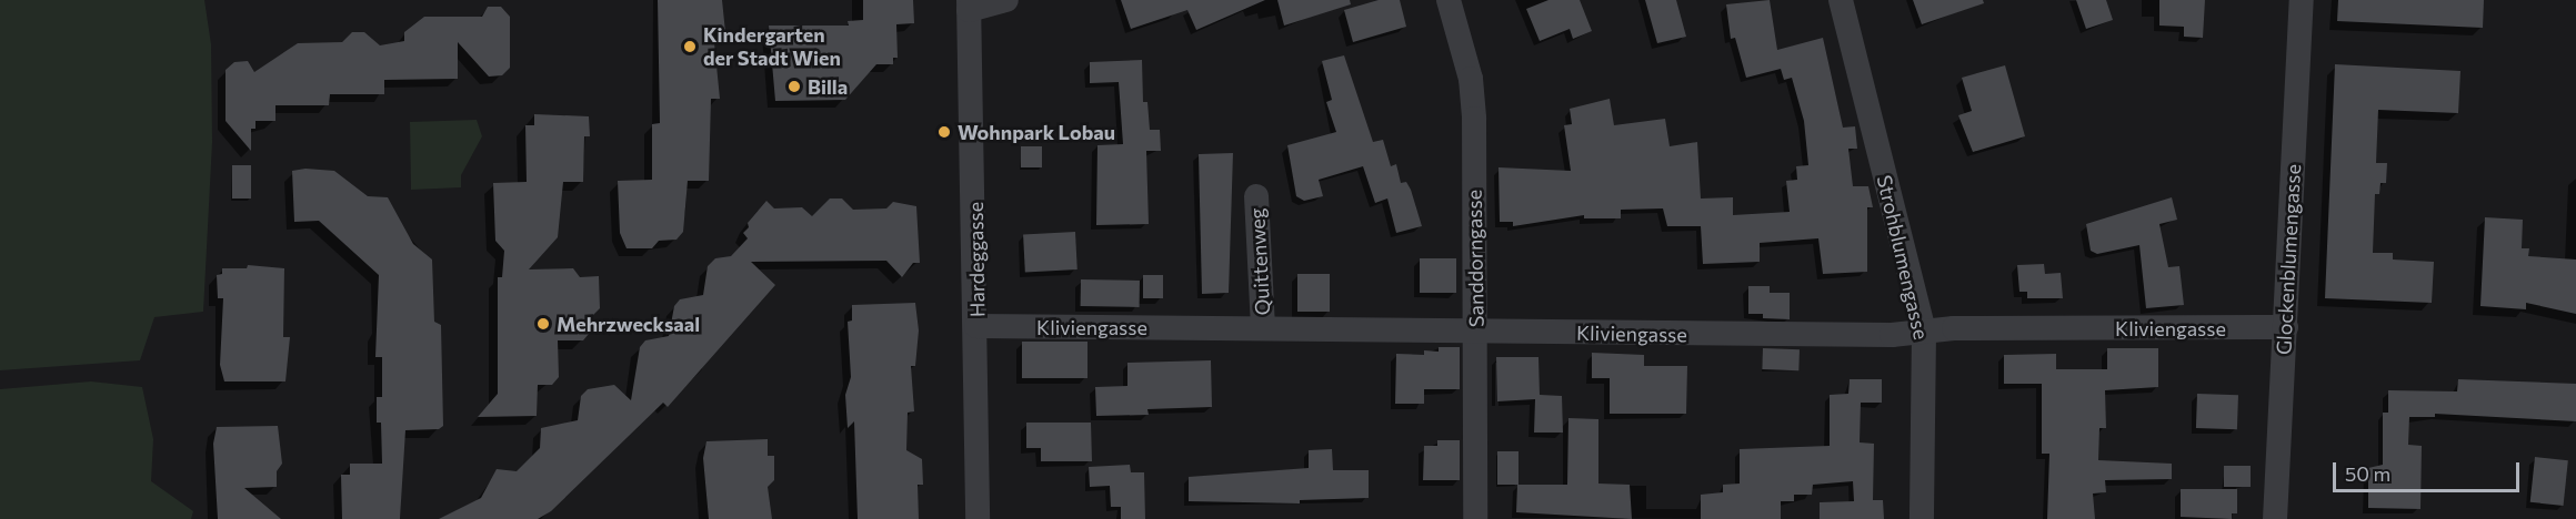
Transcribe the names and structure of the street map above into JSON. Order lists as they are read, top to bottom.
{
  "streets": {
    "street": [
      "Strohblumengasse",
      "Sanddorngasse",
      "Hardeggasse",
      "Glockenblumengasse",
      "Quittenweg",
      "Kliviengasse"
    ]
  },
  "crossings": [
    ["Strohblumengasse", "Kliviengasse"],
    ["Sanddorngasse", "Kliviengasse"],
    ["Hardeggasse", "Kliviengasse"],
    ["Glockenblumengasse", "Kliviengasse"],
    ["Quittenweg", "Kliviengasse"]
  ],
  "places": [
    "Kindergarten der Stadt Wien",
    "Billa",
    "Wohnpark Lobau",
    "Mehrzwecksaal"
  ],
  "scale_bar": "50 m"
}
